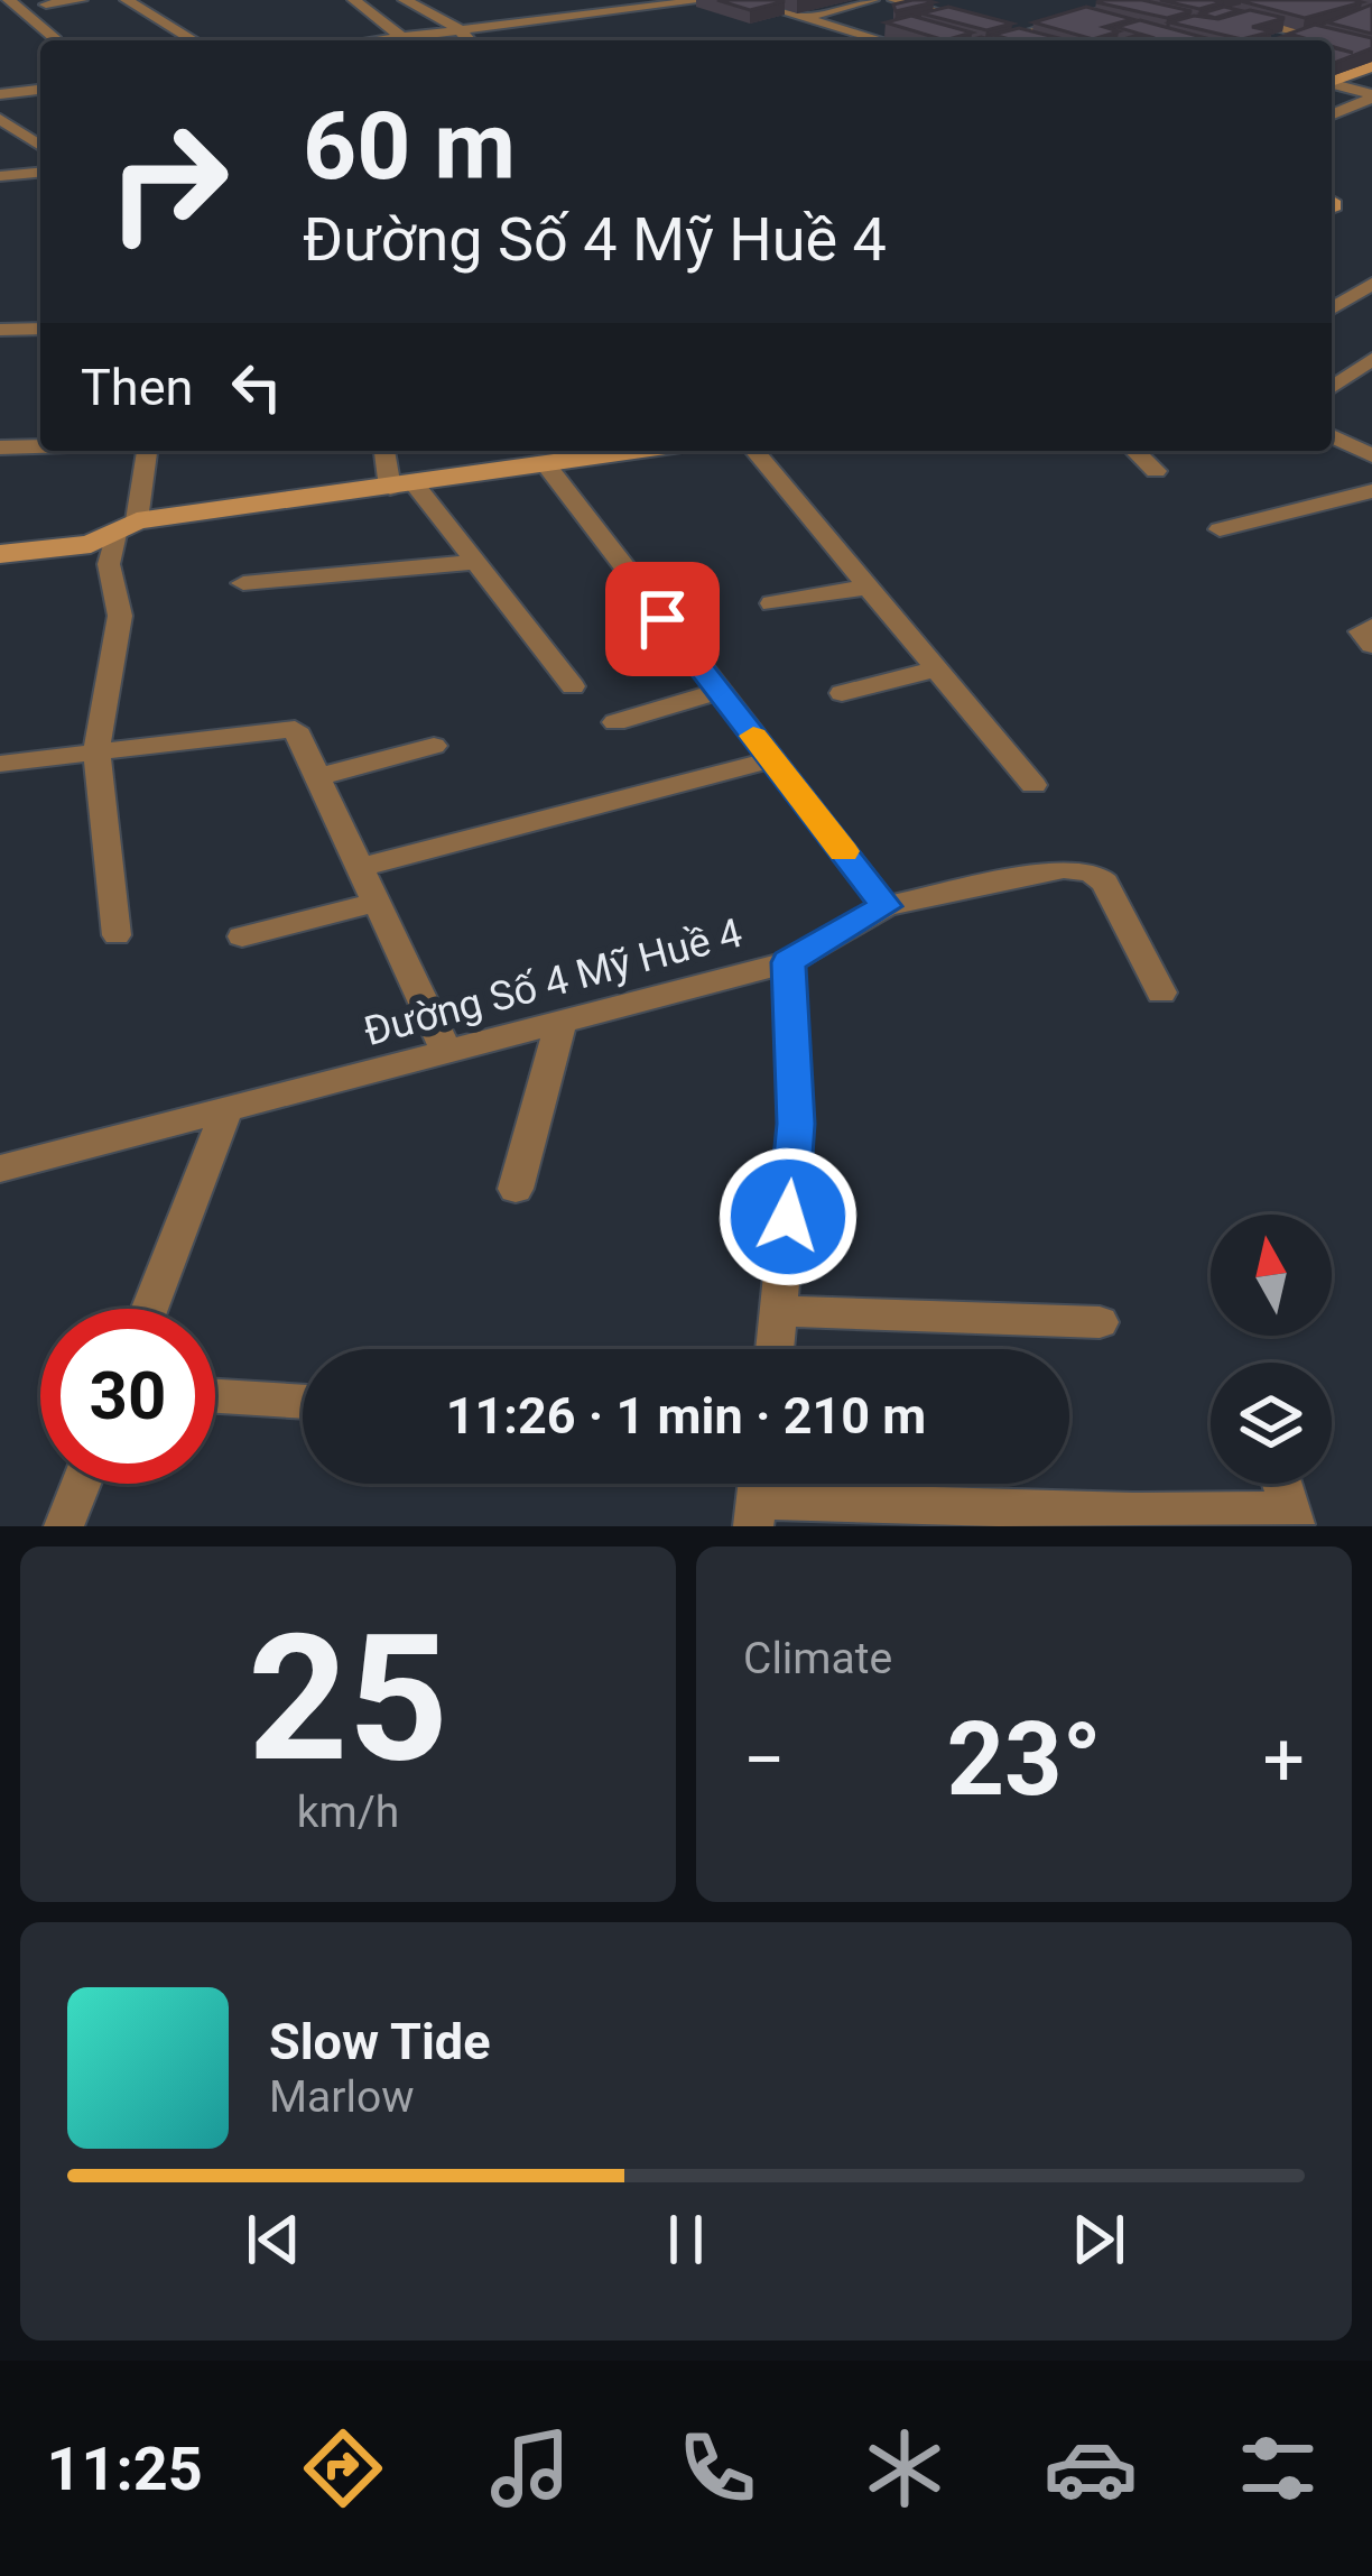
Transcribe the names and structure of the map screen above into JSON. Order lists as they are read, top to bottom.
{
  "streets": {
    "street": ["Đường Số 4 Mỹ Huề 4"]
  },
  "north": "top",
  "page": {
    "turn": ["60 m", "Đường Số 4 Mỹ Huề 4"],
    "then": "Then",
    "limit": "30",
    "trip": "11:26 · 1 min · 210 m",
    "tile": [
      ["25", "km/h"],
      "Climate"
    ],
    "heat": ["−", "23°", "+"],
    "song": ["Slow Tide", "Marlow"],
    "tabs": "11:25"
  }
}
